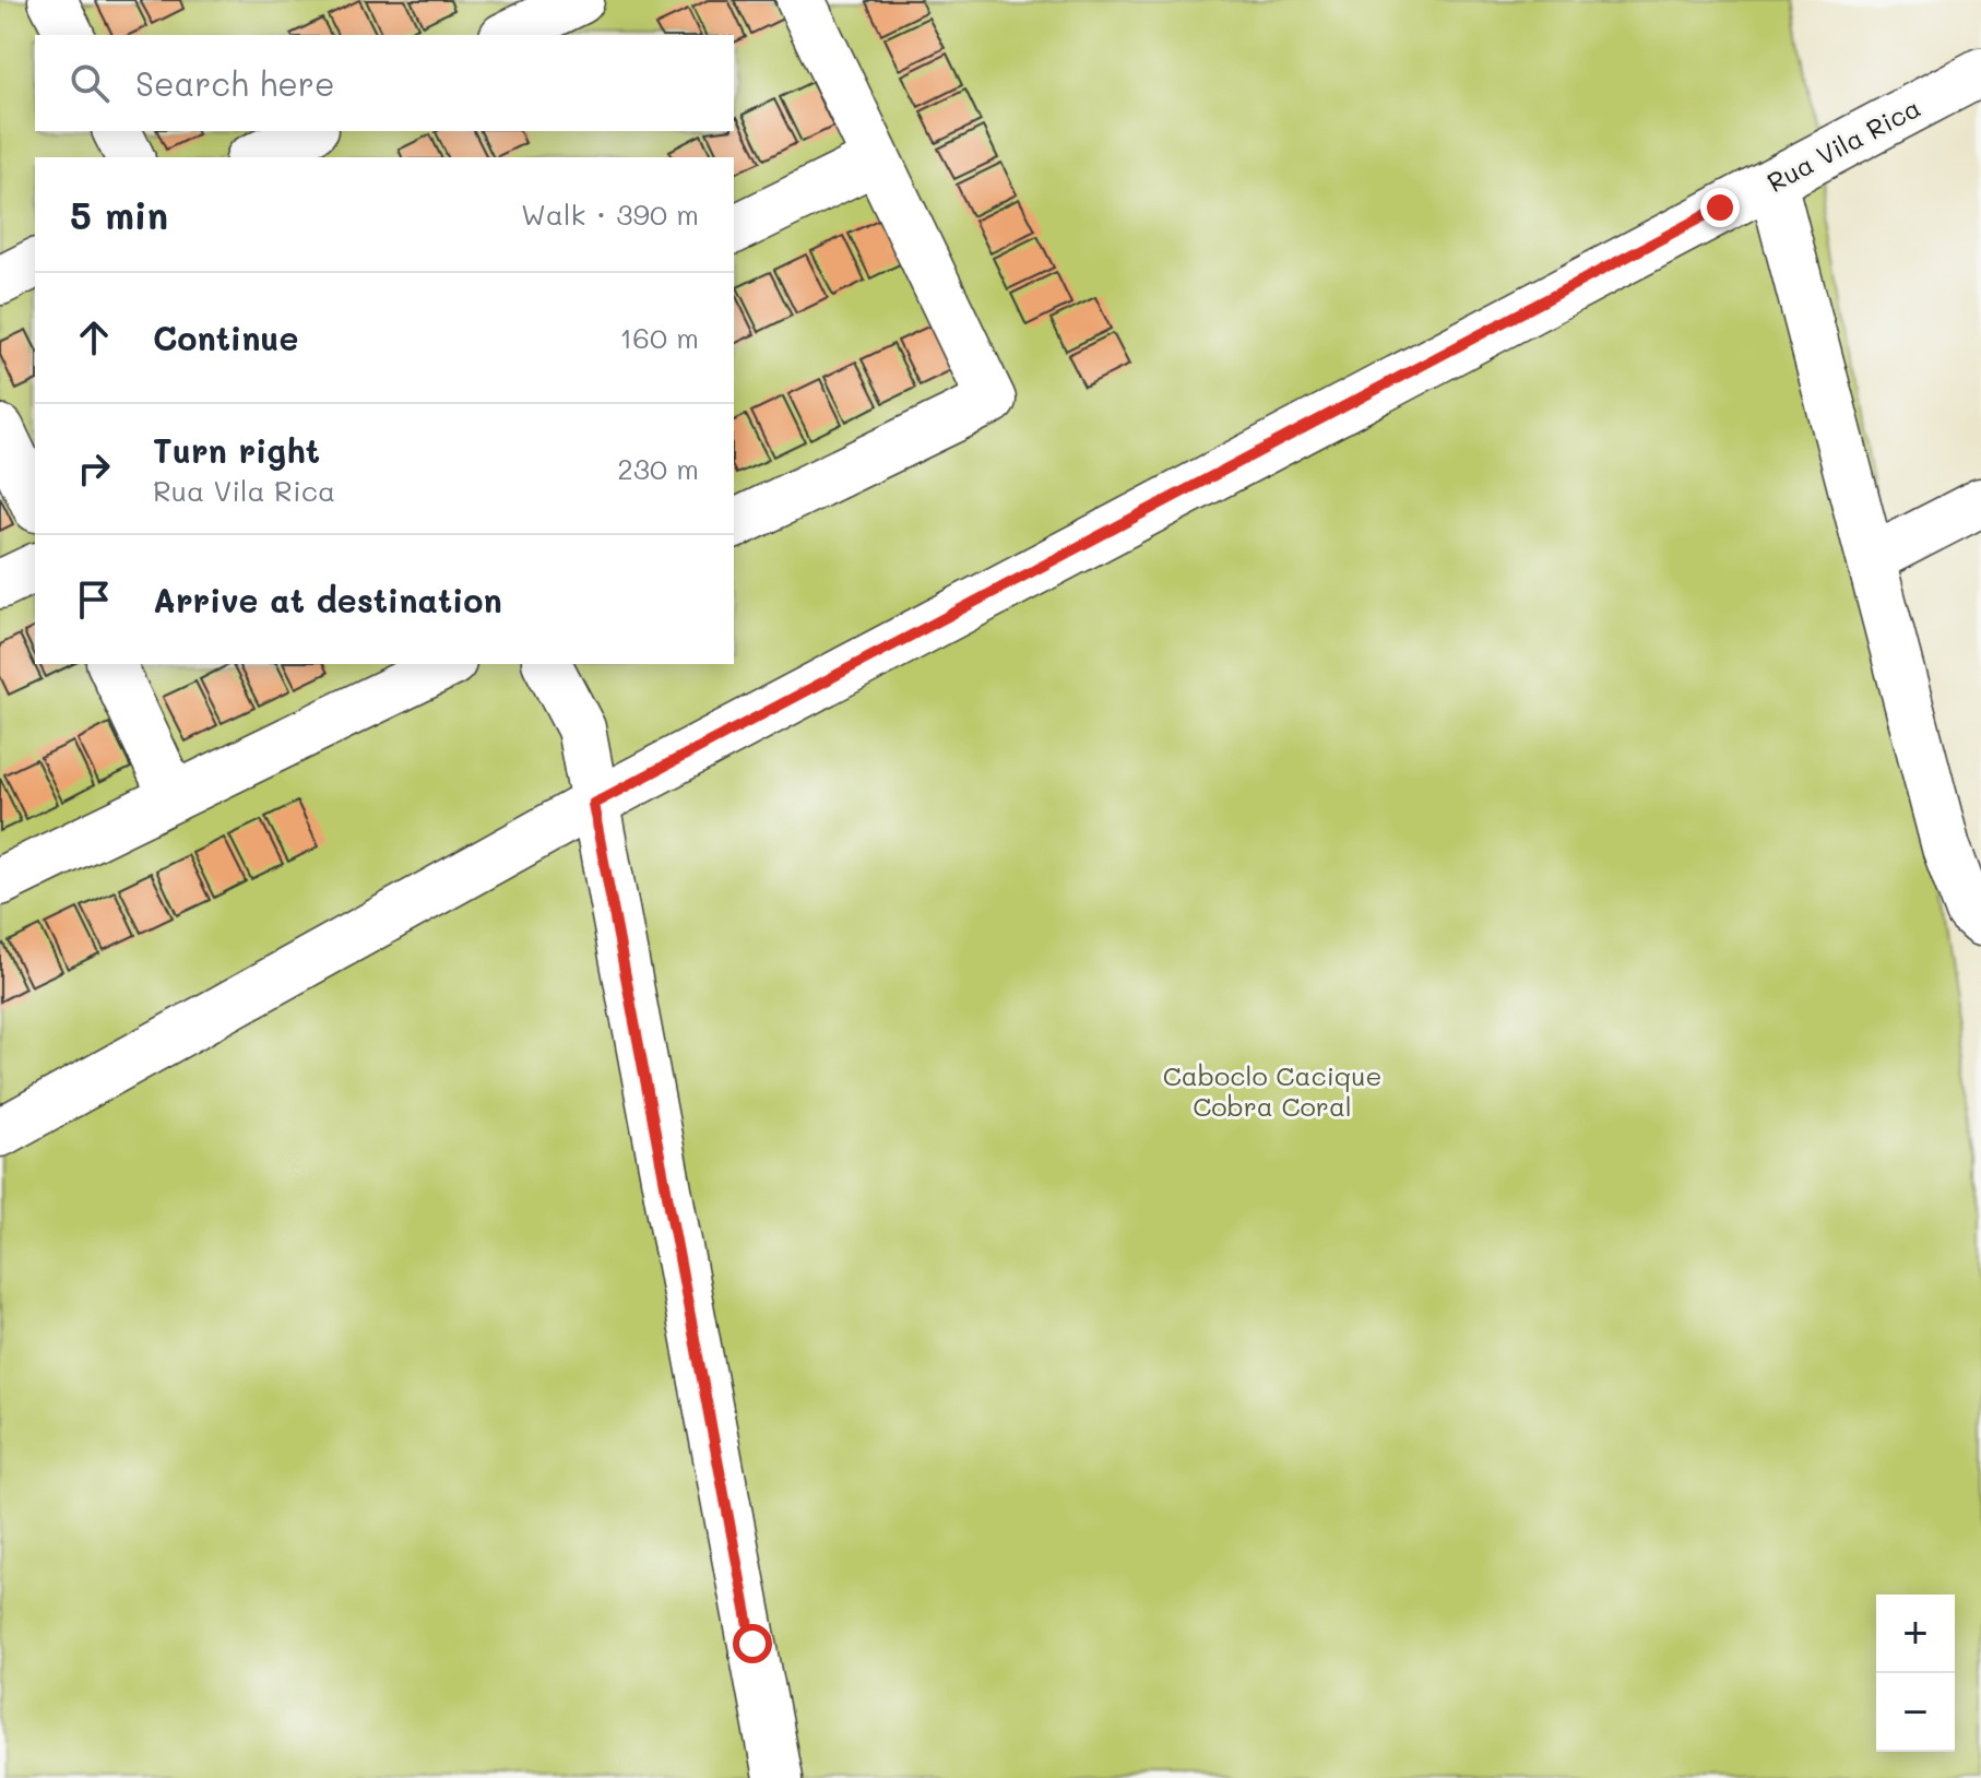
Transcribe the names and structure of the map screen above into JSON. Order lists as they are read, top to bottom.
{
  "streets": {
    "street": ["Rua Vila Rica"]
  },
  "parks": ["Caboclo Cacique Cobra Coral"],
  "page": {
    "search": "Search here",
    "heading": ["5 min", "Walk · 390 m"],
    "list": [
      ["Continue", "160 m"],
      ["Turn right", "Rua Vila Rica", "230 m"],
      "Arrive at destination"
    ],
    "map_buttons": ["+", "−"]
  }
}
